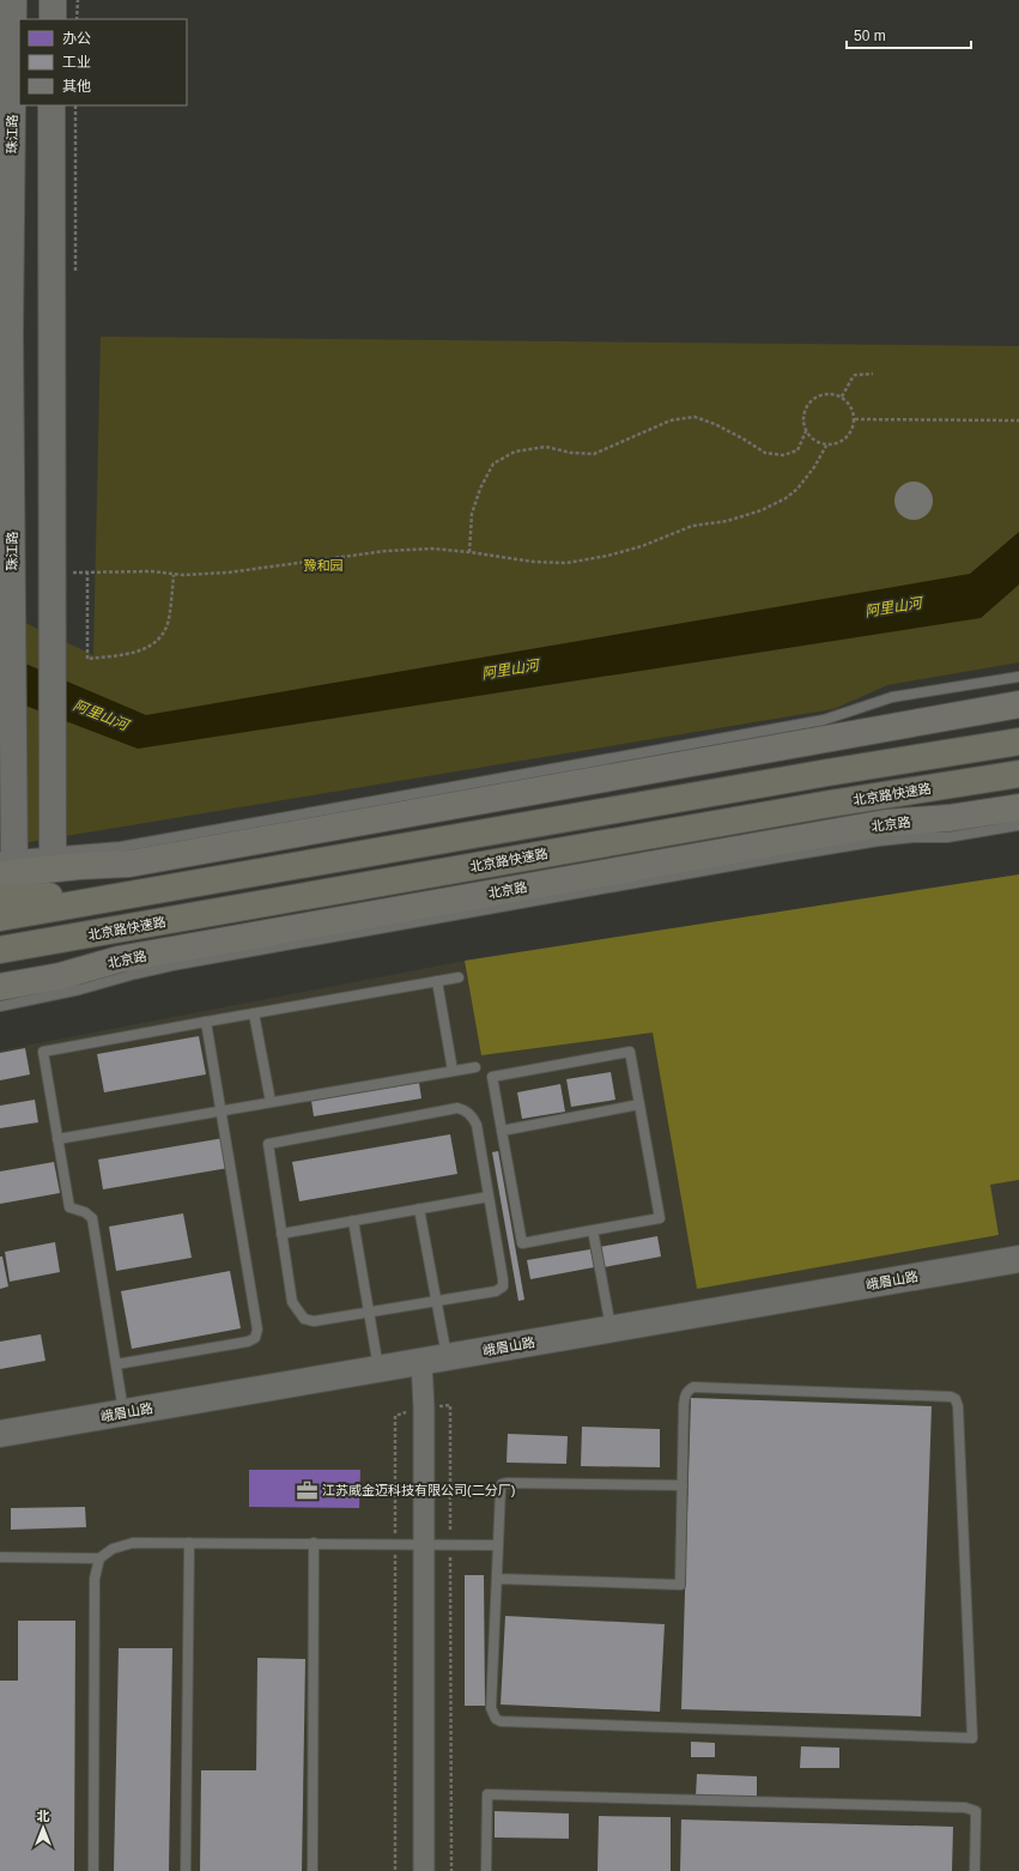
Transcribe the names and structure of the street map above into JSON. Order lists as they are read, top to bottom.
{
  "streets": {
    "highway": ["北京路快速路"],
    "main road": ["北京路"],
    "street": ["珠江路", "峨眉山路"]
  },
  "water": ["阿里山河"],
  "parks": ["豫和园"],
  "places": {
    "office": ["江苏威金迈科技有限公司(二分厂)"]
  },
  "legend": ["办公", "工业", "其他"],
  "scale_bar": "50 m",
  "north": "top"
}
